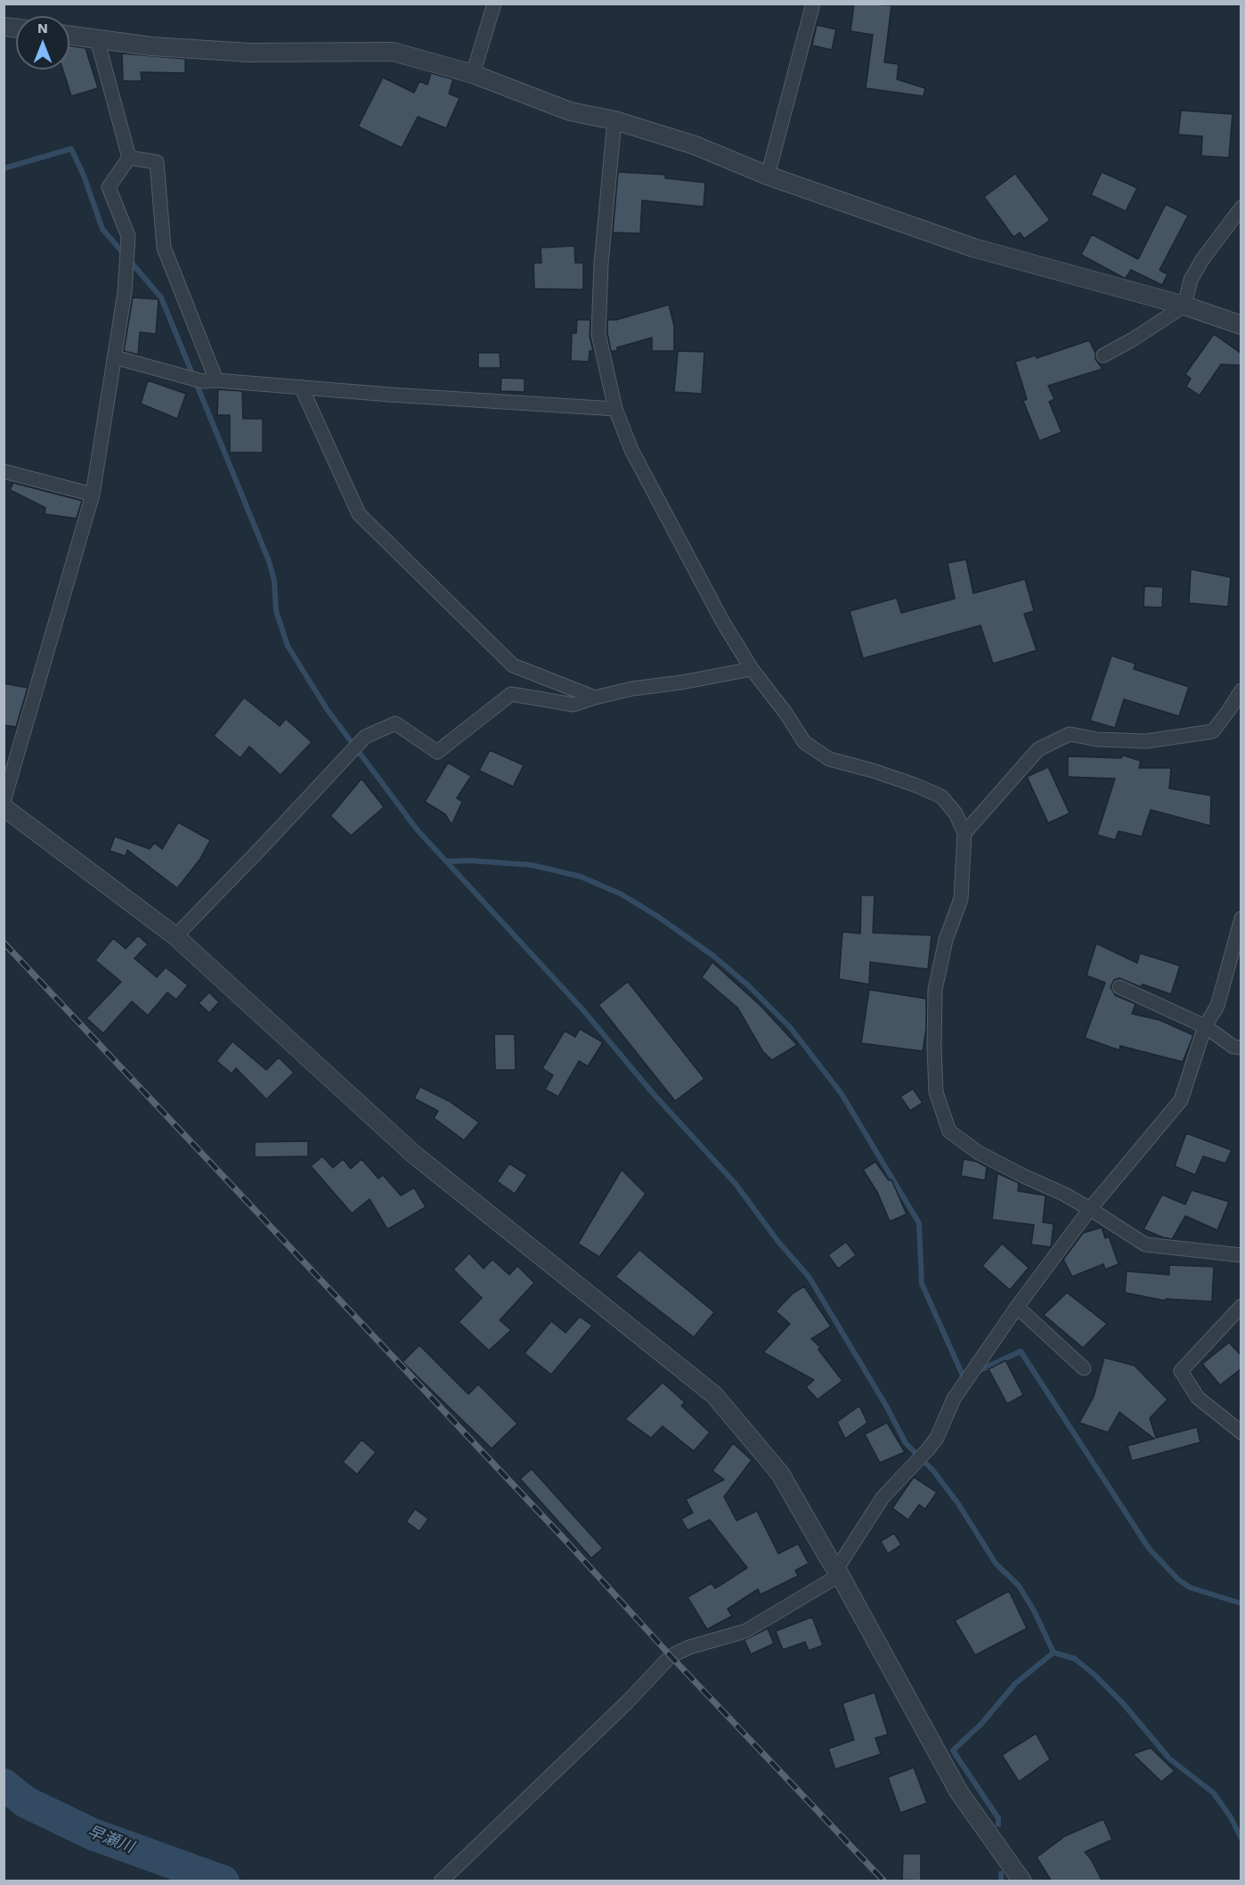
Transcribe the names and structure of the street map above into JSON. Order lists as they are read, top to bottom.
{
  "water": ["早瀬川"],
  "north": "top"
}
